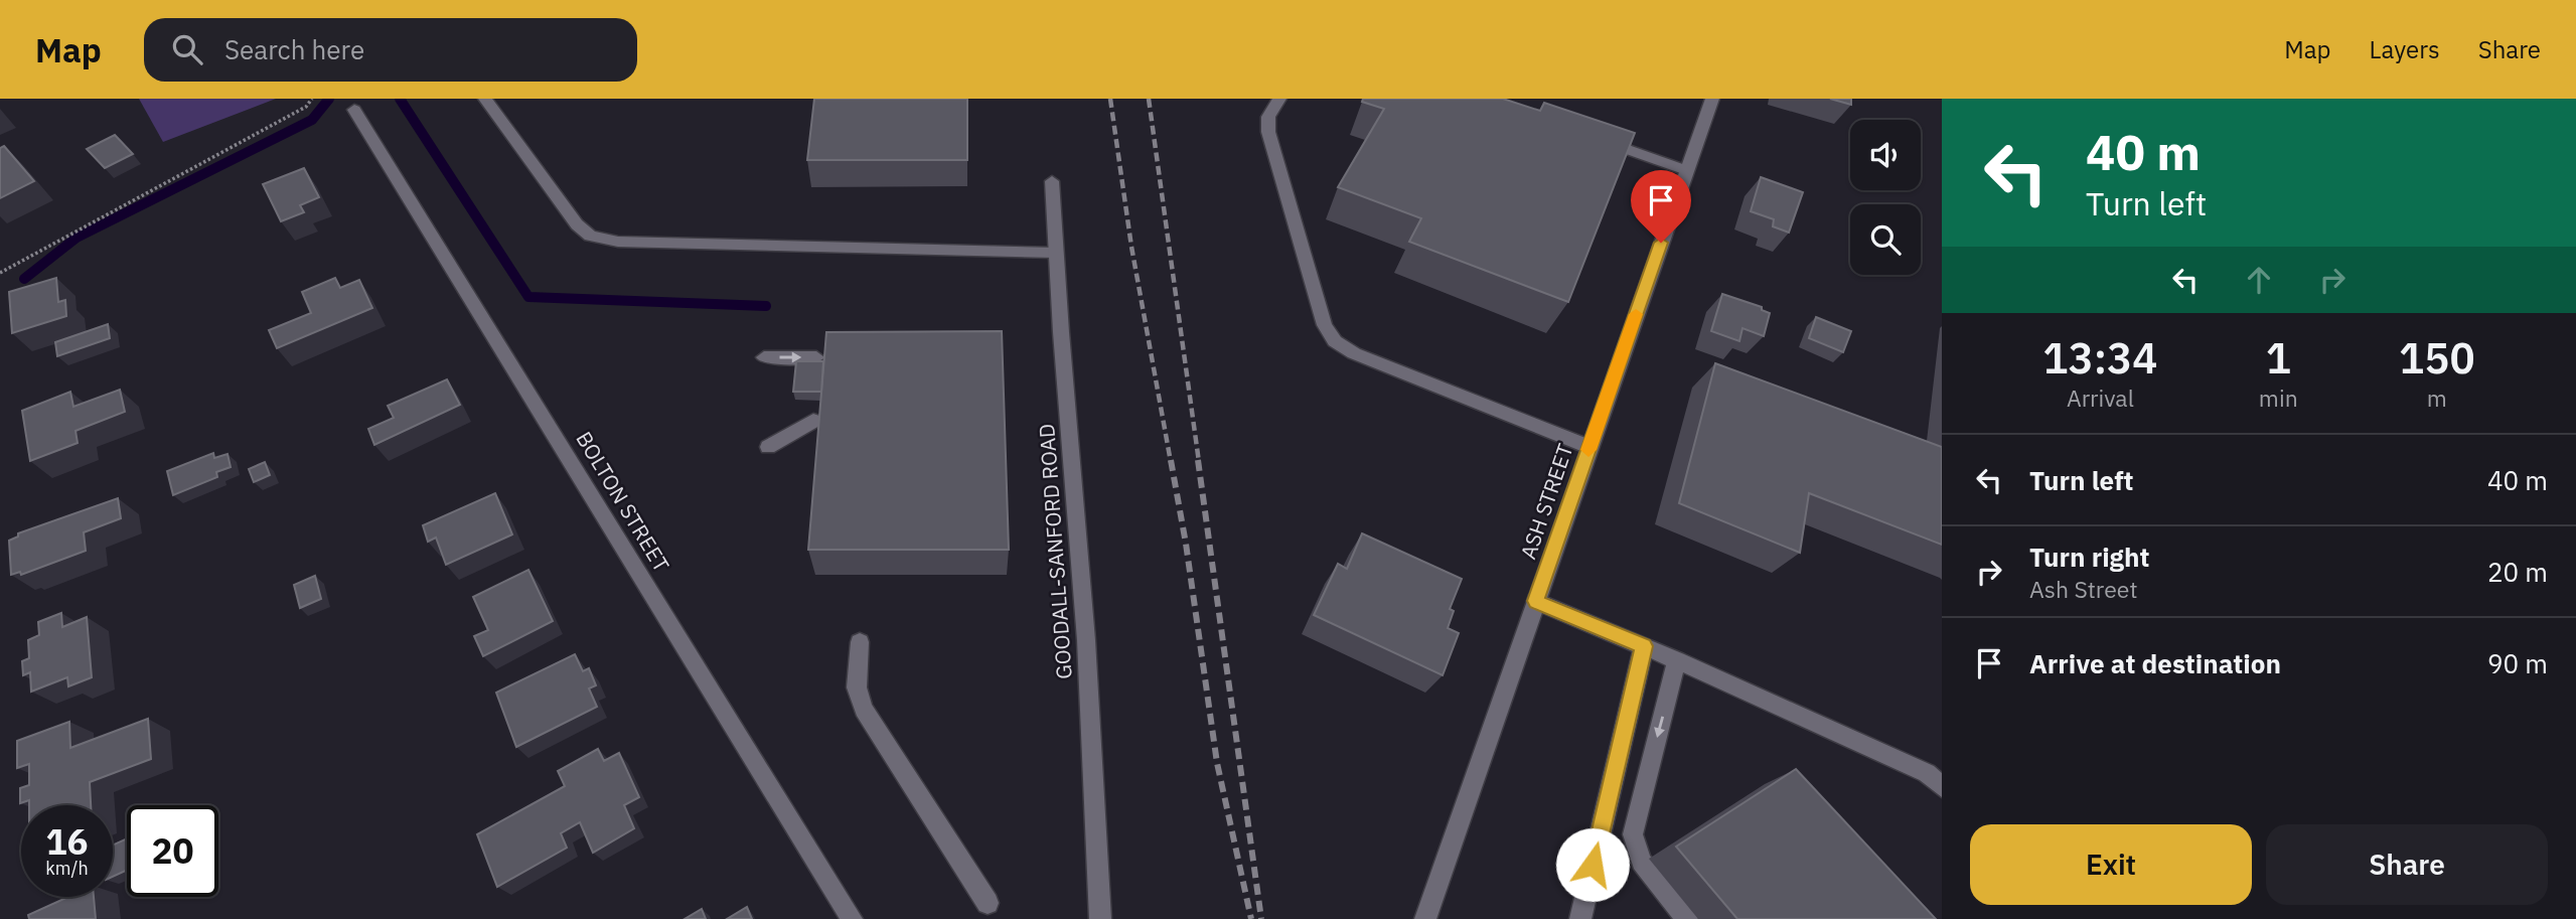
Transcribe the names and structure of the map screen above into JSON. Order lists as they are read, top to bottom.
{
  "streets": {
    "street": ["BOLTON STREET", "ASH STREET", "GOODALL-SANFORD ROAD"]
  },
  "page": {
    "header": "Map",
    "search": "Search here",
    "nav": ["Map", "Layers", "Share"],
    "turn": ["40 m", "Turn left"],
    "eta": [
      "13:34",
      "Arrival",
      "1",
      "min",
      "150",
      "m"
    ],
    "list": [
      {
        "name": "Turn left",
        "value": "40 m"
      },
      {
        "name": "Turn right",
        "note": "Ash Street",
        "value": "20 m"
      },
      {
        "name": "Arrive at destination",
        "value": "90 m"
      }
    ],
    "speed": "16 km/h",
    "limit": "20",
    "buttons": ["Exit", "Share"]
  }
}
